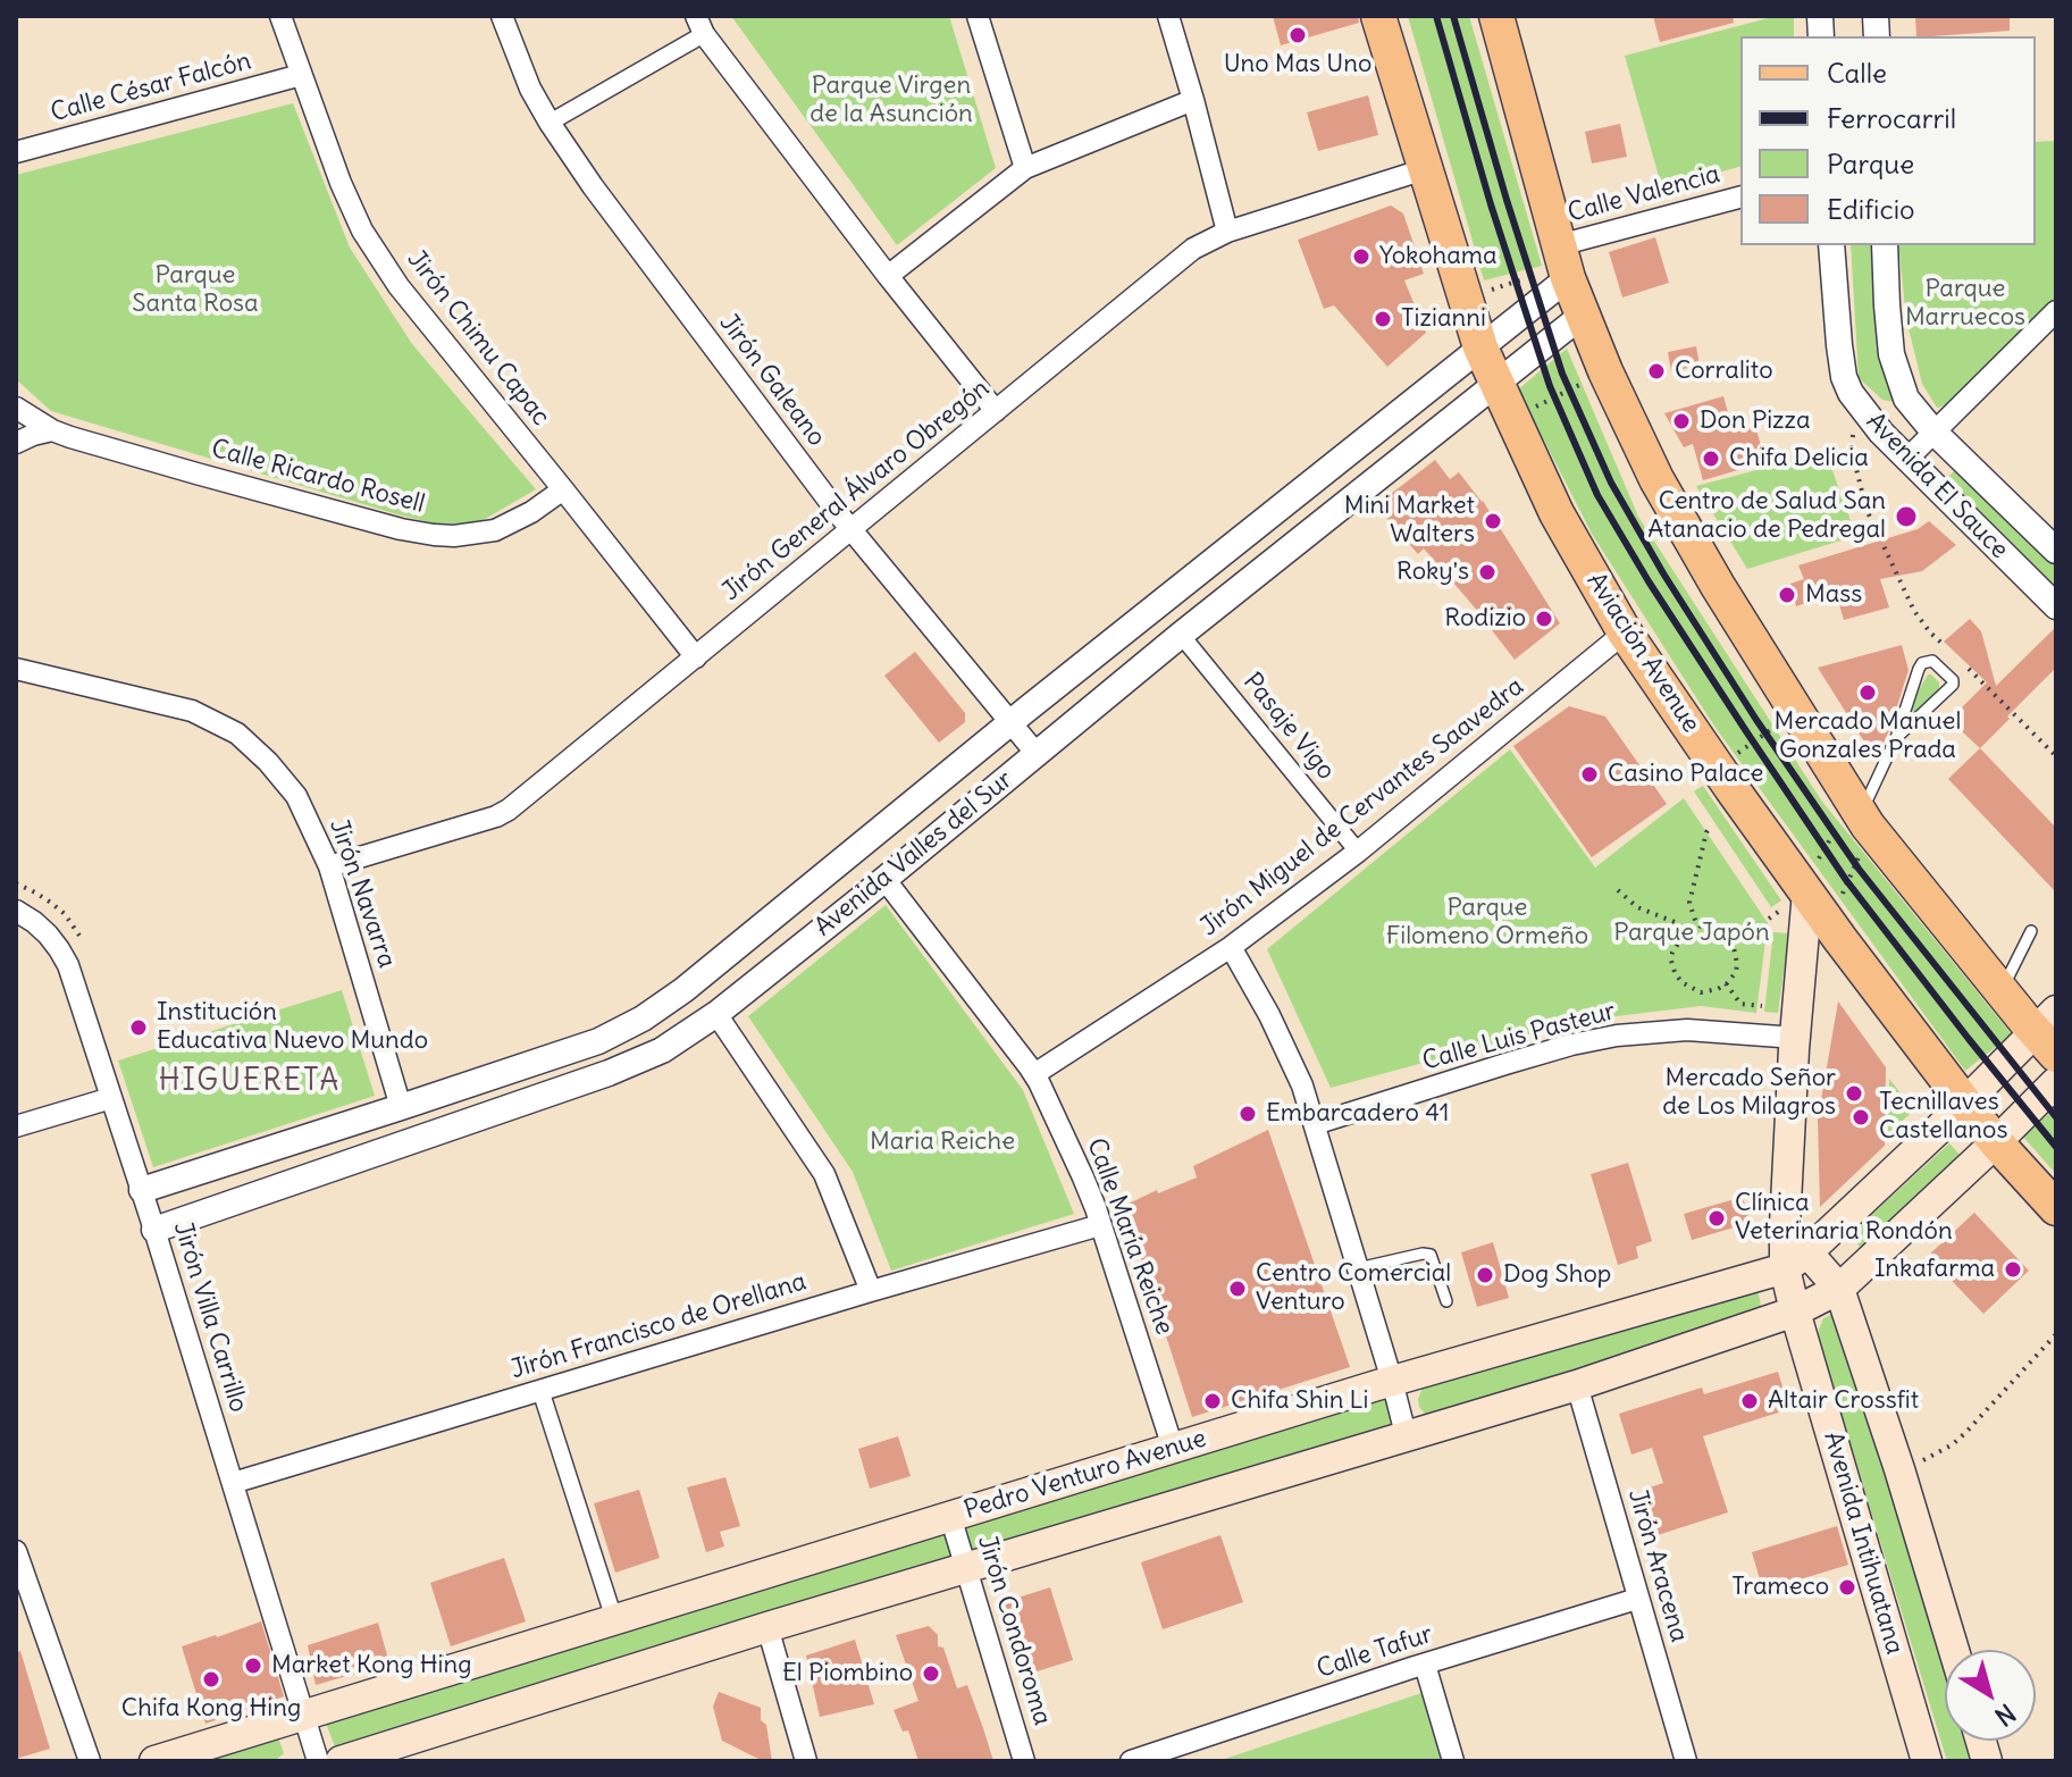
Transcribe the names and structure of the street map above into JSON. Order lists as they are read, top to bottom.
{
  "streets": {
    "main road": ["Aviación Avenue", "Pedro Venturo Avenue", "Avenida Intihuatana"],
    "street": [
      "Calle César Falcón",
      "Calle Valencia",
      "Jirón Chimu Capac",
      "Jirón Galeano",
      "Calle Ricardo Rosell",
      "Avenida El Sauce",
      "Jirón General Álvaro Obregón",
      "Pasaje Vigo",
      "Jirón Miguel de Cervantes Saavedra",
      "Avenida Valles del Sur",
      "Jirón Navarra",
      "Calle Luis Pasteur",
      "Calle María Reiche",
      "Jirón Villa Carrillo",
      "Jirón Francisco de Orellana",
      "Jirón Aracena",
      "Jirón Condoroma",
      "Calle Tafur"
    ]
  },
  "crossings": [
    ["Calle César Falcón", "Jirón Chimu Capac"],
    ["Jirón Chimu Capac", "Calle Ricardo Rosell"],
    ["Jirón Chimu Capac", "Jirón General Álvaro Obregón"],
    ["Jirón Galeano", "Jirón General Álvaro Obregón"],
    ["Jirón Galeano", "Avenida Valles del Sur"],
    ["Jirón General Álvaro Obregón", "Aviación Avenue"],
    ["Jirón General Álvaro Obregón", "Jirón Navarra"],
    ["Aviación Avenue", "Jirón Miguel de Cervantes Saavedra"],
    ["Aviación Avenue", "Avenida Valles del Sur"],
    ["Aviación Avenue", "Pedro Venturo Avenue"],
    ["Aviación Avenue", "Avenida Intihuatana"],
    ["Pasaje Vigo", "Jirón Miguel de Cervantes Saavedra"],
    ["Pasaje Vigo", "Avenida Valles del Sur"],
    ["Jirón Miguel de Cervantes Saavedra", "Calle María Reiche"],
    ["Avenida Valles del Sur", "Jirón Navarra"],
    ["Avenida Valles del Sur", "Calle María Reiche"],
    ["Avenida Valles del Sur", "Jirón Villa Carrillo"],
    ["Calle Luis Pasteur", "Avenida Intihuatana"],
    ["Calle María Reiche", "Jirón Francisco de Orellana"],
    ["Calle María Reiche", "Pedro Venturo Avenue"],
    ["Jirón Villa Carrillo", "Jirón Francisco de Orellana"],
    ["Jirón Villa Carrillo", "Pedro Venturo Avenue"],
    ["Pedro Venturo Avenue", "Avenida Intihuatana"],
    ["Pedro Venturo Avenue", "Jirón Condoroma"],
    ["Jirón Aracena", "Calle Tafur"]
  ],
  "districts": ["HIGUERETA"],
  "parks": [
    "Parque Virgen de la Asunción",
    "Parque Santa Rosa",
    "Parque Marruecos",
    "Parque Filomeno Ormeño",
    "Parque Japón",
    "Maria Reiche"
  ],
  "places": [
    "Uno Mas Uno",
    "Yokohama",
    "Tizianni",
    "Corralito",
    "Don Pizza",
    "Chifa Delicia",
    "Centro de Salud San Atanacio de Pedregal",
    "Mini Market Walters",
    "Roky's",
    "Mass",
    "Rodizio",
    "Mercado Manuel Gonzales Prada",
    "Casino Palace",
    "Institución Educativa Nuevo Mundo",
    "Mercado Señor de Los Milagros",
    "Embarcadero 41",
    "Tecnillaves Castellanos",
    "Clínica Veterinaria Rondón",
    "Inkafarma",
    "Dog Shop",
    "Centro Comercial Venturo",
    "Chifa Shin Li",
    "Altair Crossfit",
    "Trameco",
    "Market Kong Hing",
    "El Piombino",
    "Chifa Kong Hing"
  ],
  "legend": [
    "Calle",
    "Ferrocarril",
    "Parque",
    "Edificio"
  ],
  "north": "bottom right"
}
